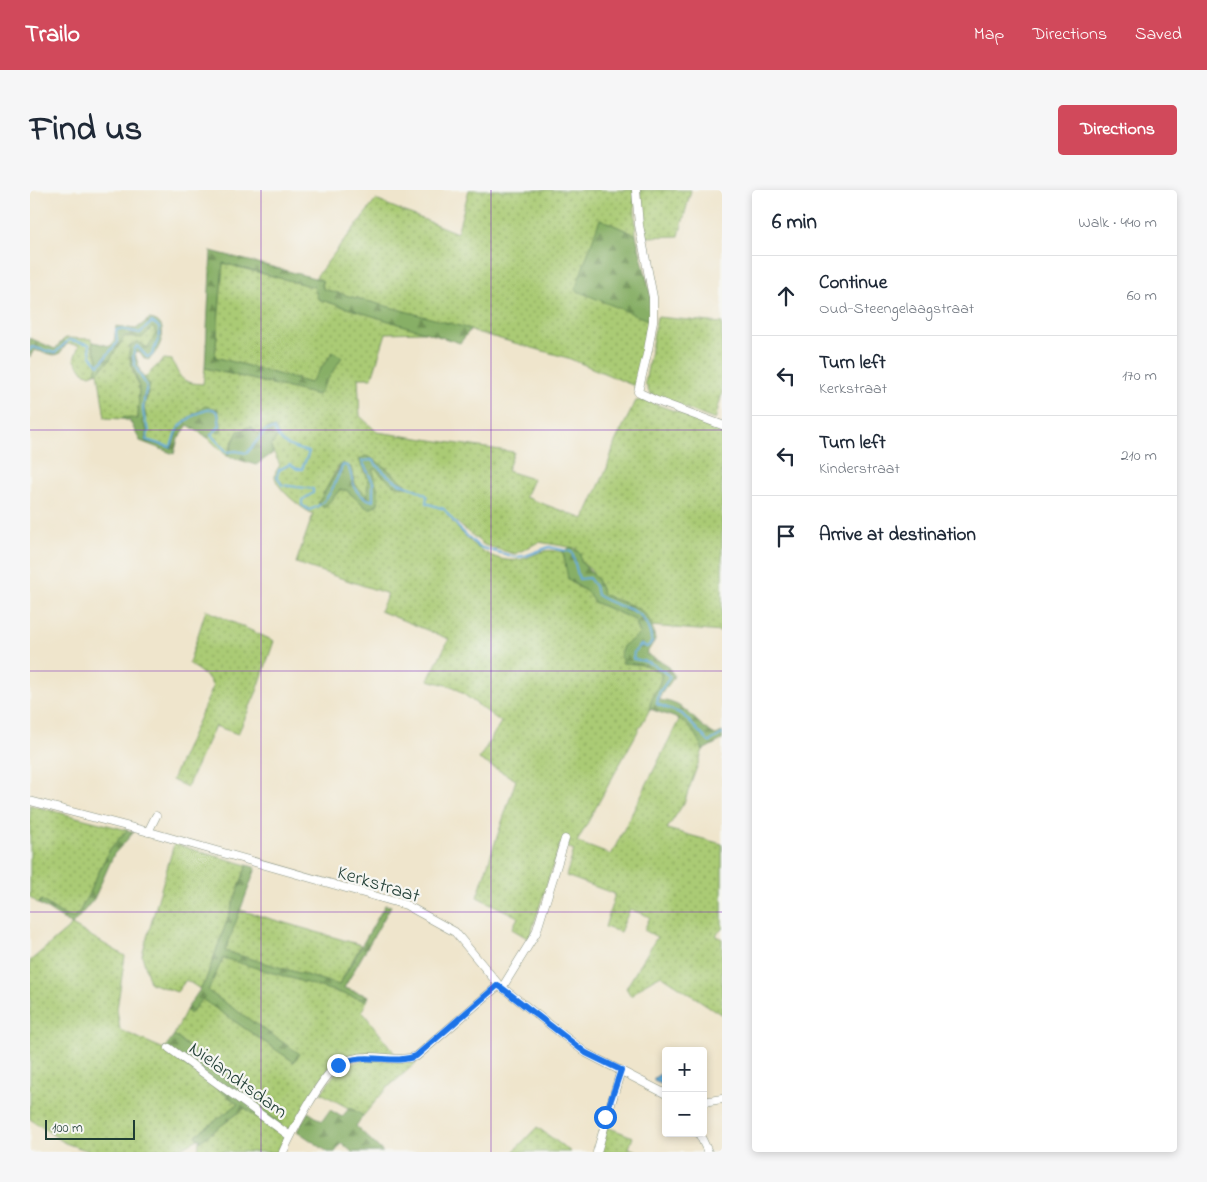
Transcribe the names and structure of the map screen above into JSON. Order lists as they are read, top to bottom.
{
  "streets": {
    "street": ["Kerkstraat", "Nielandtsdam"]
  },
  "scale_bar": "100 m",
  "page": {
    "header": "Trailo",
    "nav": ["Map", "Directions", "Saved"],
    "title": "Find us",
    "buttons": "Directions",
    "heading": ["6 min", "Walk · 440 m"],
    "list": [
      ["Continue", "Oud-Steengelaagstraat", "60 m"],
      ["Turn left", "Kerkstraat", "170 m"],
      ["Turn left", "Kinderstraat", "210 m"],
      "Arrive at destination"
    ],
    "map_buttons": ["+", "−"],
    "scale": "100 m"
  }
}
